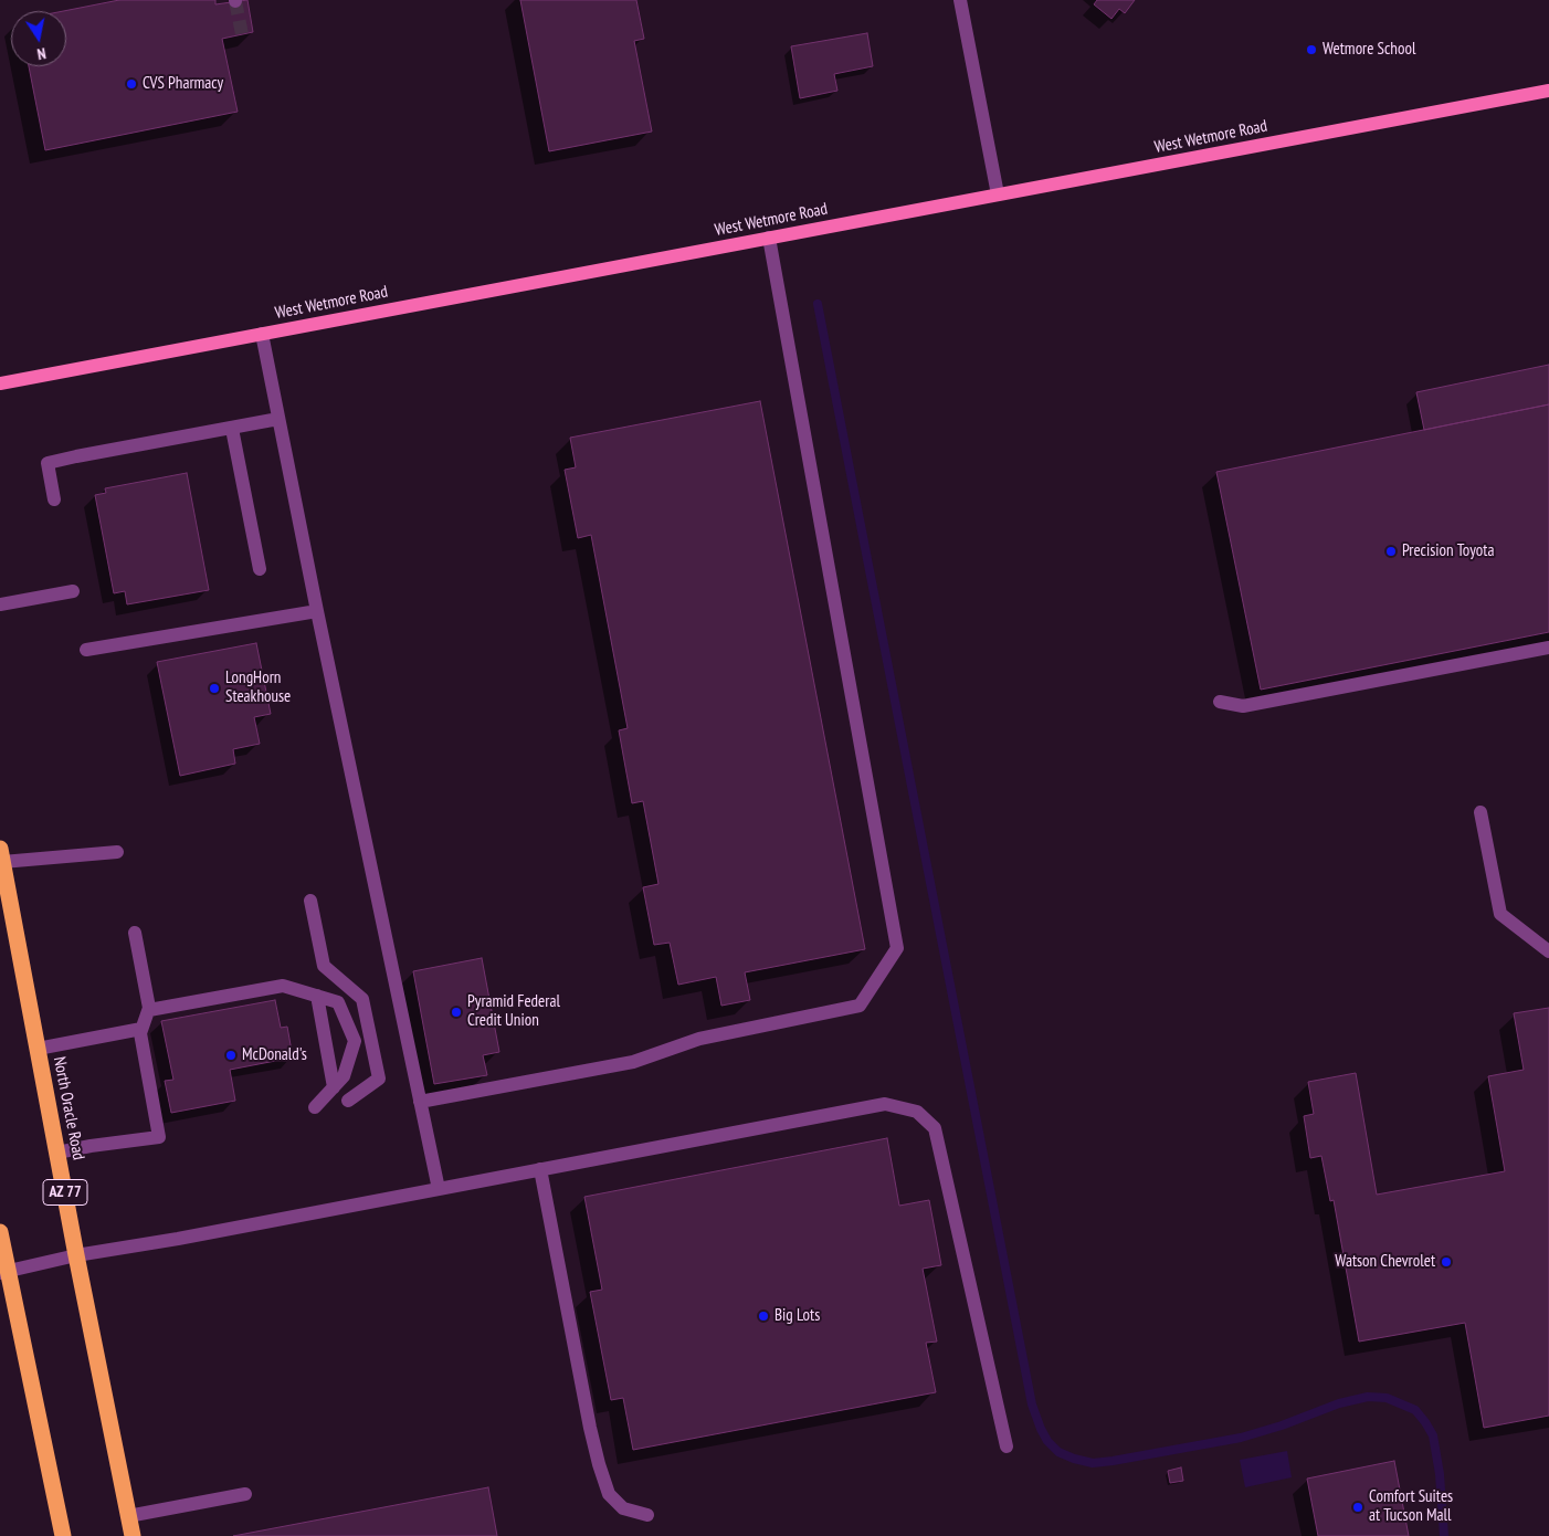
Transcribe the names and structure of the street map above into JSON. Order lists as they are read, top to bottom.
{
  "streets": {
    "highway": ["North Oracle Road", "AZ 77"],
    "main road": ["West Wetmore Road"]
  },
  "places": [
    "Wetmore School",
    "CVS Pharmacy",
    "Precision Toyota",
    "LongHorn Steakhouse",
    "Pyramid Federal Credit Union",
    "McDonald's",
    "Watson Chevrolet",
    "Big Lots",
    "Comfort Suites at Tucson Mall"
  ],
  "north": "bottom"
}
